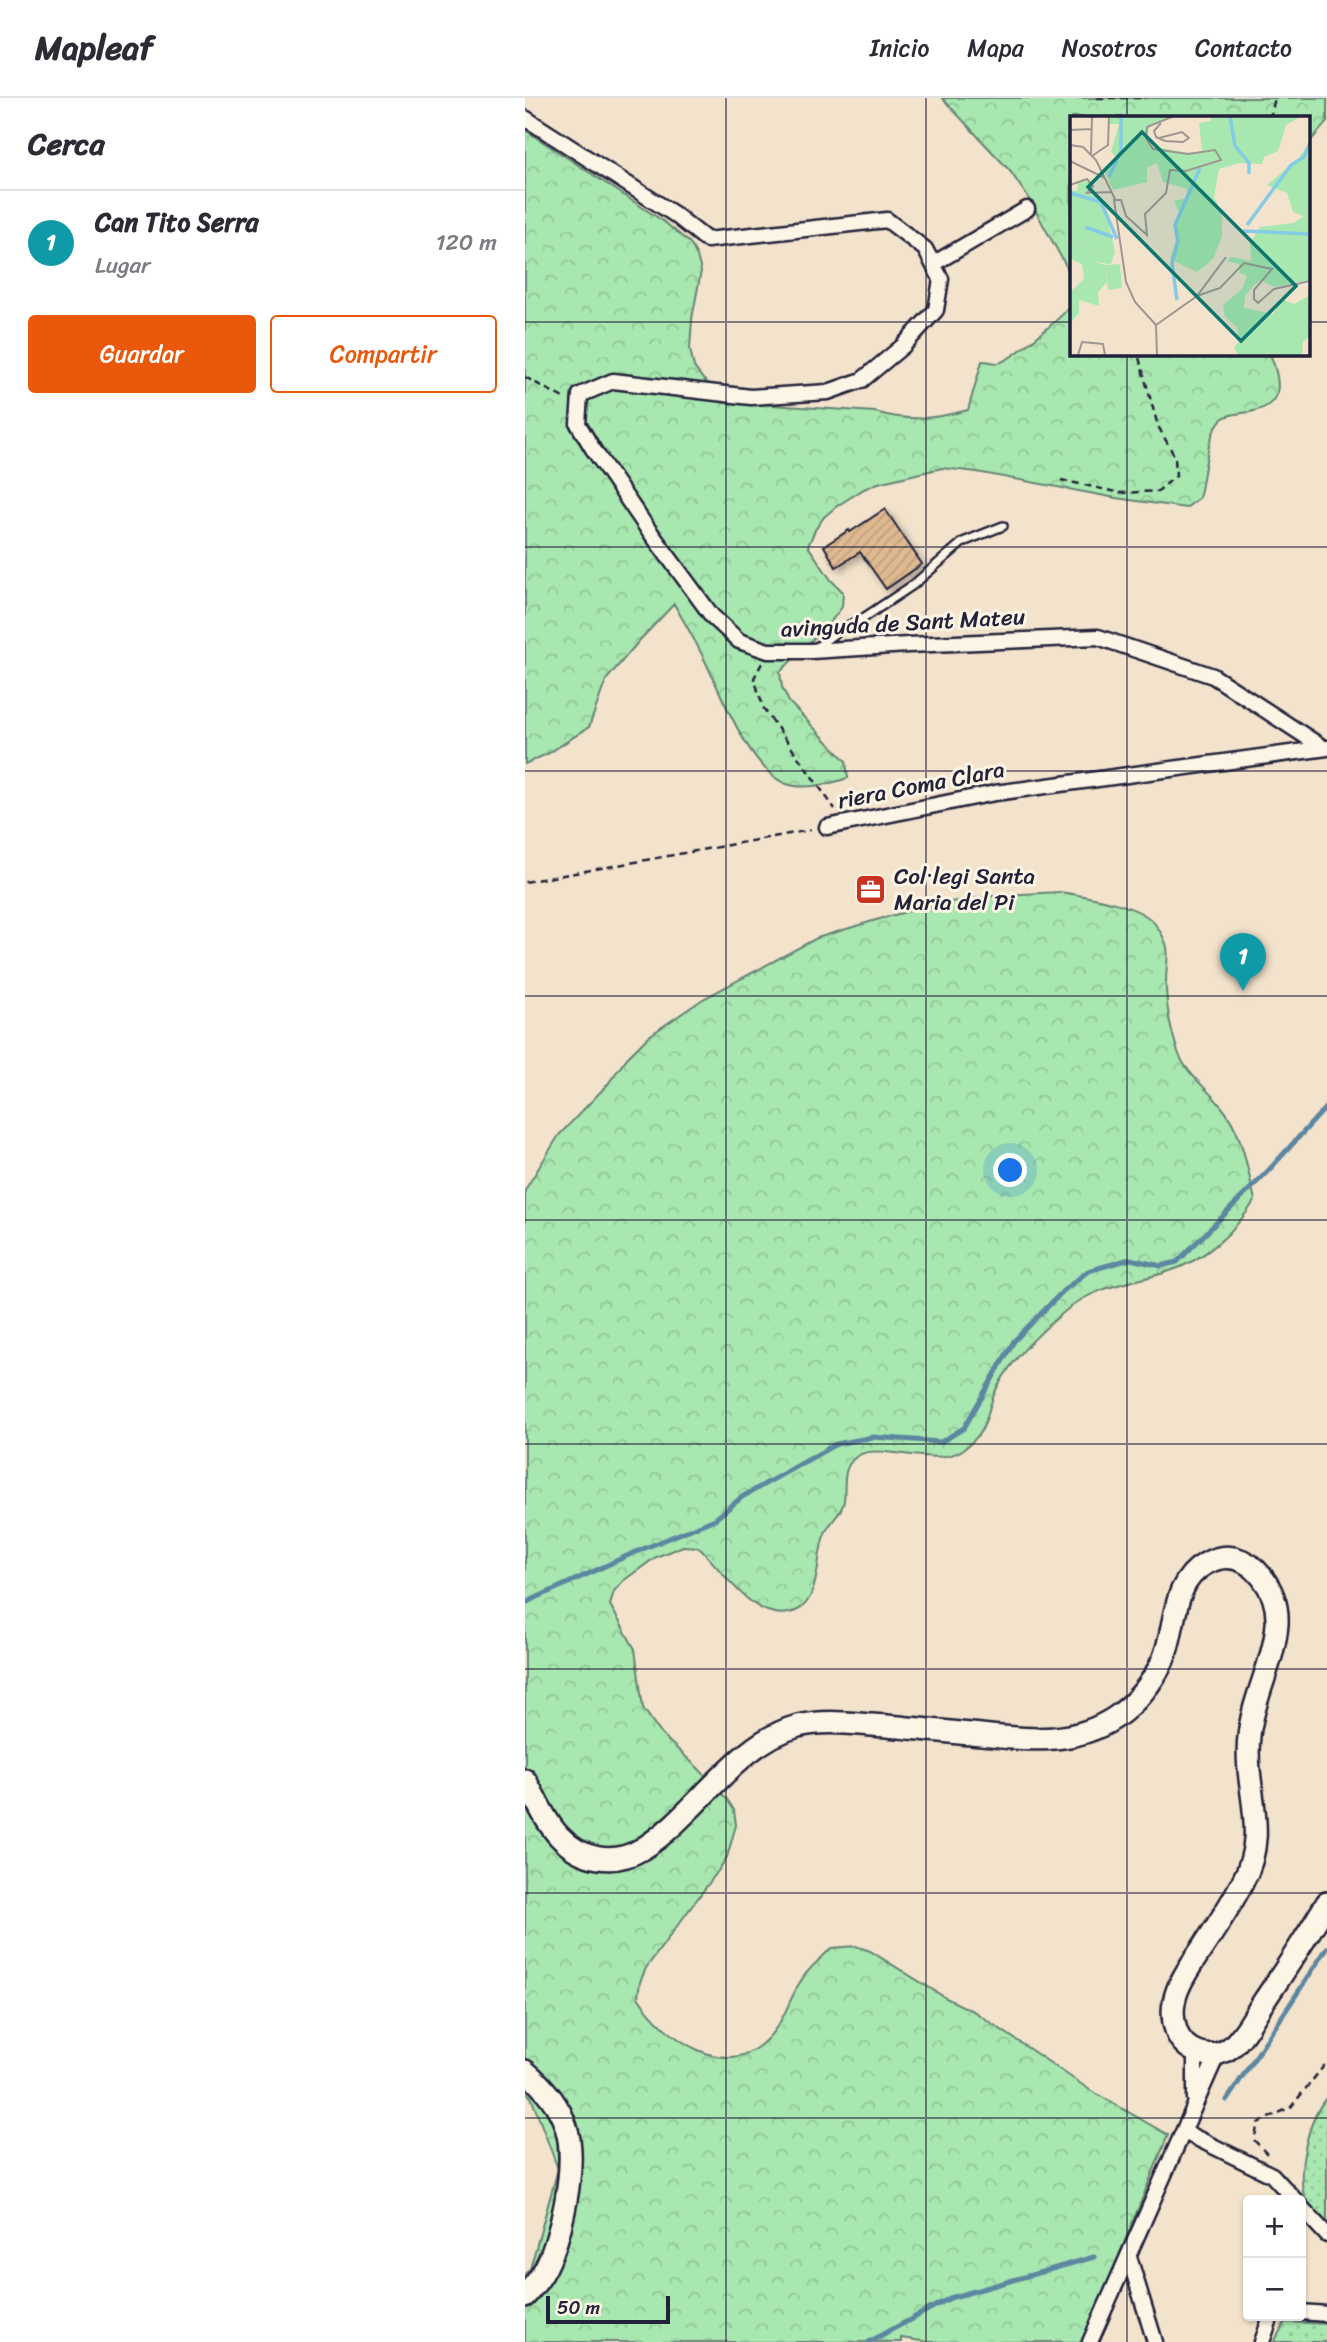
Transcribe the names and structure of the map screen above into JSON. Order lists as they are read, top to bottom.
{
  "streets": {
    "street": ["avinguda de Sant Mateu", "riera Coma Clara"]
  },
  "crossings": [
    ["avinguda de Sant Mateu", "riera Coma Clara"]
  ],
  "places": {
    "office": ["Col·legi Santa Maria del Pi"]
  },
  "scale_bar": "50 m",
  "page": {
    "header": "Mapleaf",
    "nav": [
      "Inicio",
      "Mapa",
      "Nosotros",
      "Contacto"
    ],
    "heading": "Cerca",
    "list": [
      {
        "mark": "1",
        "name": "Can Tito Serra",
        "note": "Lugar",
        "value": "120 m"
      }
    ],
    "buttons": ["Guardar", "Compartir"],
    "pins": "1",
    "map_buttons": ["+", "−"],
    "scale": "50 m"
  }
}
